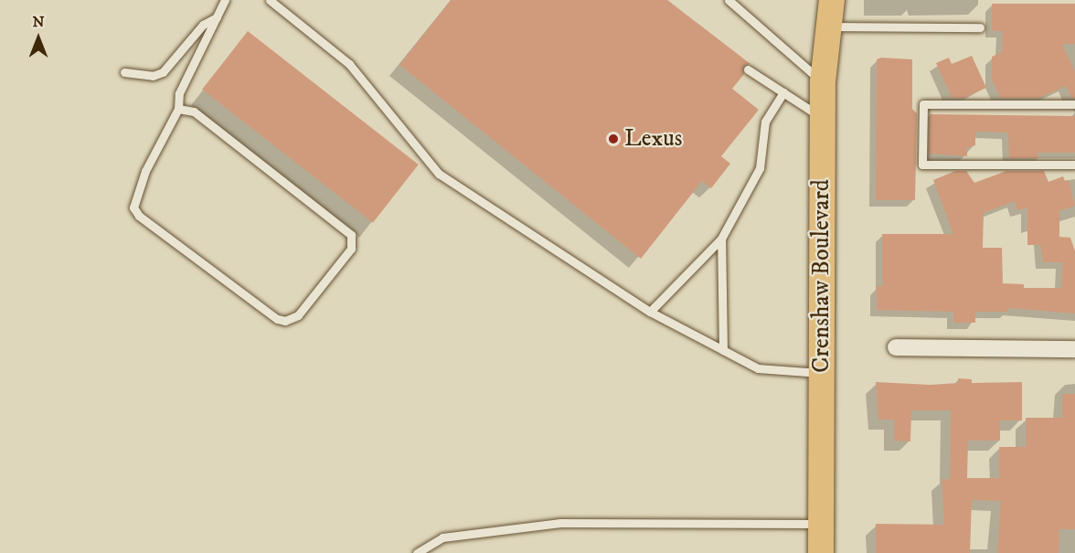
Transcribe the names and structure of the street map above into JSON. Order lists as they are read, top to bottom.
{
  "streets": {
    "main road": ["Crenshaw Boulevard"]
  },
  "places": ["Lexus"],
  "north": "top"
}
